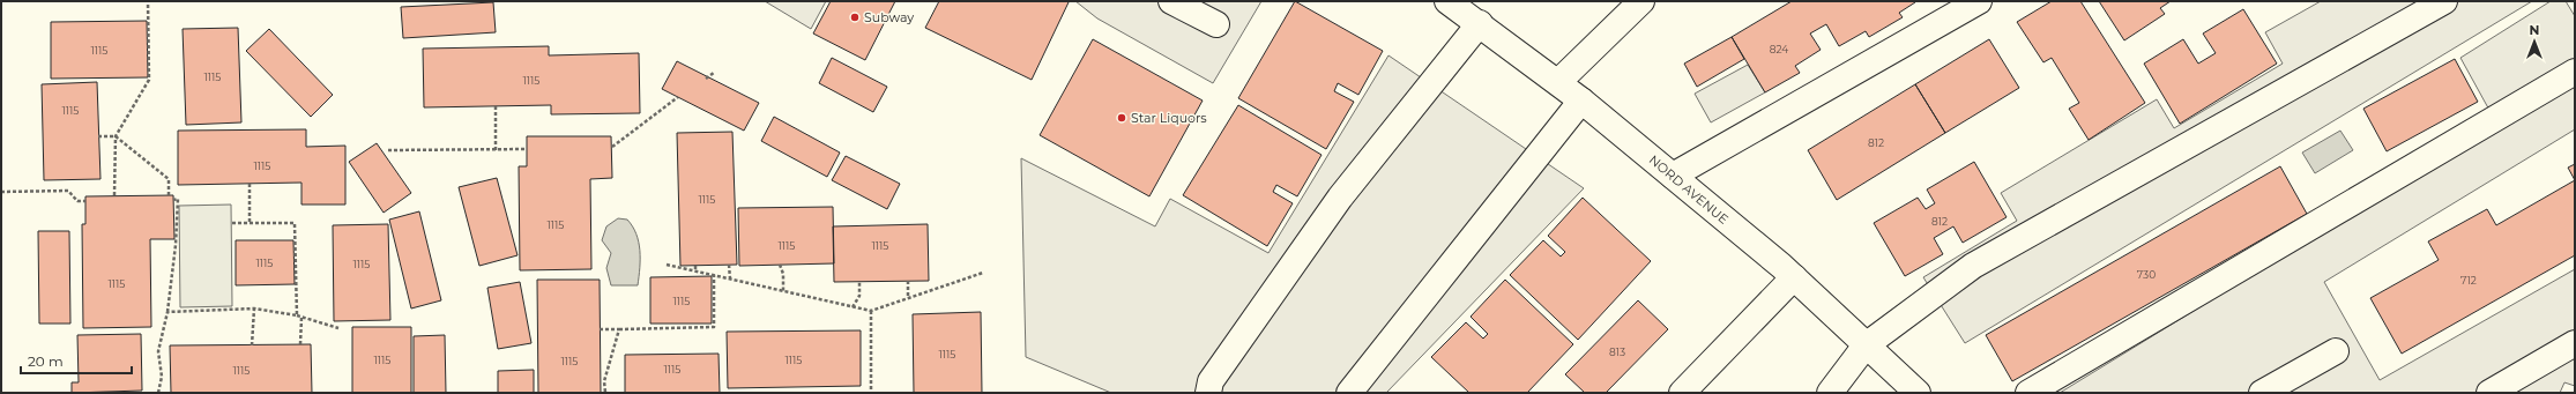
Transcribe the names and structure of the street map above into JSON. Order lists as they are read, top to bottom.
{
  "streets": {
    "main road": ["NORD AVENUE"]
  },
  "places": ["Subway", "Star Liquors"],
  "house_numbers": [
    "824",
    "1115",
    "1115",
    "1115",
    "1115",
    "812",
    "1115",
    "1115",
    "812",
    "1115",
    "1115",
    "1115",
    "1115",
    "1115",
    "730",
    "712",
    "1115",
    "1115",
    "813",
    "1115",
    "1115",
    "1115",
    "1115",
    "1115",
    "1115"
  ],
  "scale_bar": "20 m",
  "north": "top"
}
